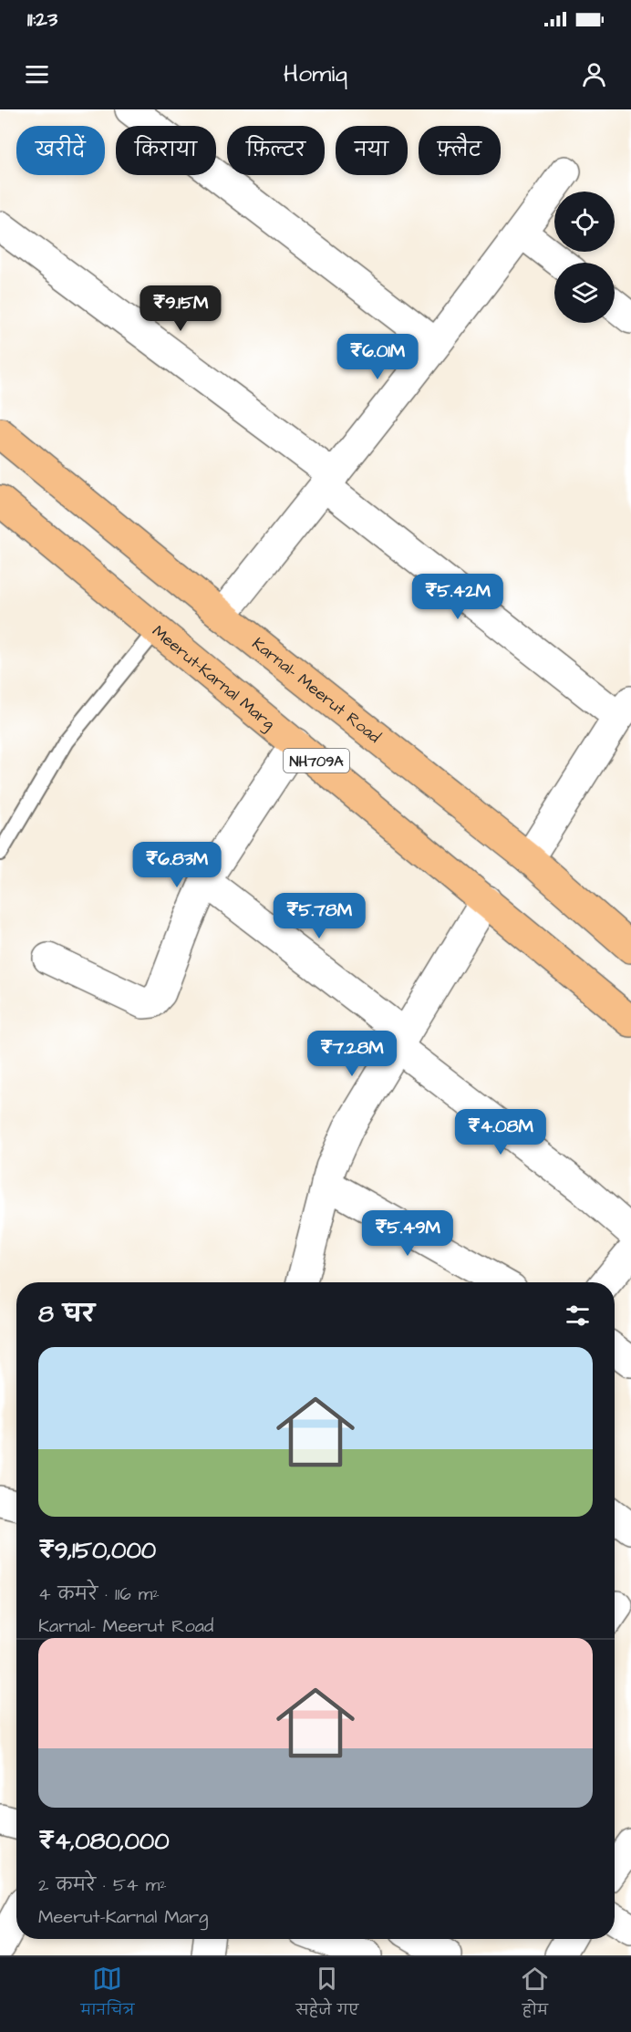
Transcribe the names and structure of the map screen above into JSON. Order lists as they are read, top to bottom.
{
  "streets": {
    "highway": ["Meerut-Karnal Marg", "Karnal- Meerut Road", "NH709A"]
  },
  "page": {
    "status": "11:23",
    "header": "Homiq",
    "chip": [
      "खरीदें",
      "किराया",
      "फ़िल्टर",
      "नया",
      "फ़्लैट"
    ],
    "price": [
      "₹9.15M",
      "₹6.01M",
      "₹5.42M",
      "₹6.83M",
      "₹5.78M",
      "₹7.28M",
      "₹4.08M",
      "₹5.49M"
    ],
    "heading": "8 घर",
    "list": [
      {
        "name": "₹9,150,000",
        "note": "4 कमरे · 116 m² · Karnal- Meerut Road"
      },
      {
        "name": "₹4,080,000",
        "note": "2 कमरे · 54 m² · Meerut-Karnal Marg"
      }
    ],
    "tabs": ["मानचित्र", "सहेजे गए", "होम"]
  }
}
